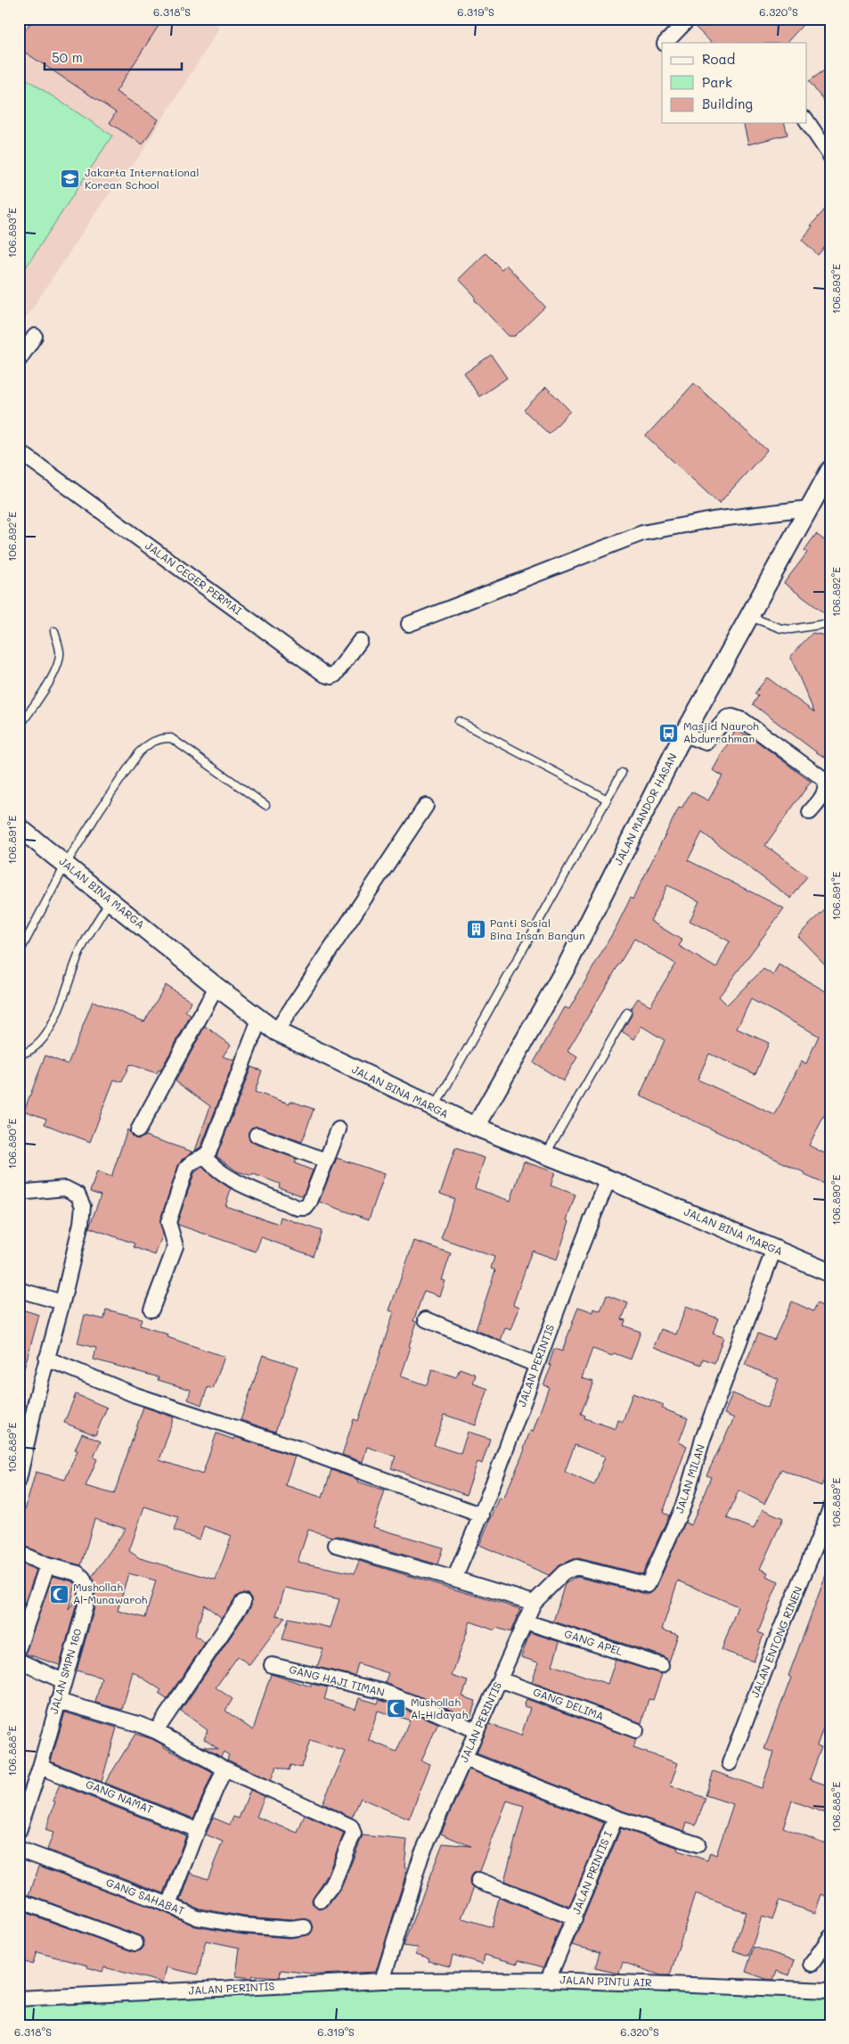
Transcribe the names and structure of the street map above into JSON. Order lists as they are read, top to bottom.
{
  "streets": {
    "street": [
      "JALAN CEGER PERMAI",
      "JALAN MANDOR HASAN",
      "JALAN BINA MARGA",
      "JALAN PERINTIS",
      "JALAN MILAN",
      "JALAN ENTONG RINEN",
      "GANG APEL",
      "JALAN SMPN 160",
      "GANG HAJI TIMAN",
      "GANG DELIMA",
      "GANG NAMAT",
      "JALAN PRINTIS I",
      "GANG SAHABAT",
      "JALAN PINTU AIR"
    ]
  },
  "crossings": [
    ["JALAN MANDOR HASAN", "JALAN BINA MARGA"],
    ["JALAN BINA MARGA", "JALAN PERINTIS"],
    ["JALAN BINA MARGA", "JALAN MILAN"],
    ["JALAN PERINTIS", "JALAN MILAN"],
    ["JALAN PERINTIS", "GANG APEL"],
    ["JALAN PERINTIS", "GANG HAJI TIMAN"],
    ["JALAN PERINTIS", "GANG DELIMA"],
    ["JALAN PERINTIS", "JALAN PRINTIS I"],
    ["JALAN PERINTIS", "JALAN PINTU AIR"],
    ["JALAN SMPN 160", "GANG NAMAT"],
    ["JALAN PRINTIS I", "JALAN PINTU AIR"]
  ],
  "places": {
    "school or university": ["Jakarta International Korean School"],
    "bus stop": ["Masjid Nauroh Abdurrahman"],
    "building": ["Panti Sosial Bina Insan Bangun"],
    "mosque": ["Mushollah Al-Munawaroh", "Mushollah Al-Hidayah"]
  },
  "legend": ["Road", "Park", "Building"],
  "scale_bar": "50 m",
  "coordinates": [
    "6.318°S",
    "6.319°S",
    "6.320°S",
    "106.893°E",
    "106.892°E",
    "106.891°E",
    "106.890°E",
    "106.889°E",
    "106.888°E"
  ]
}
